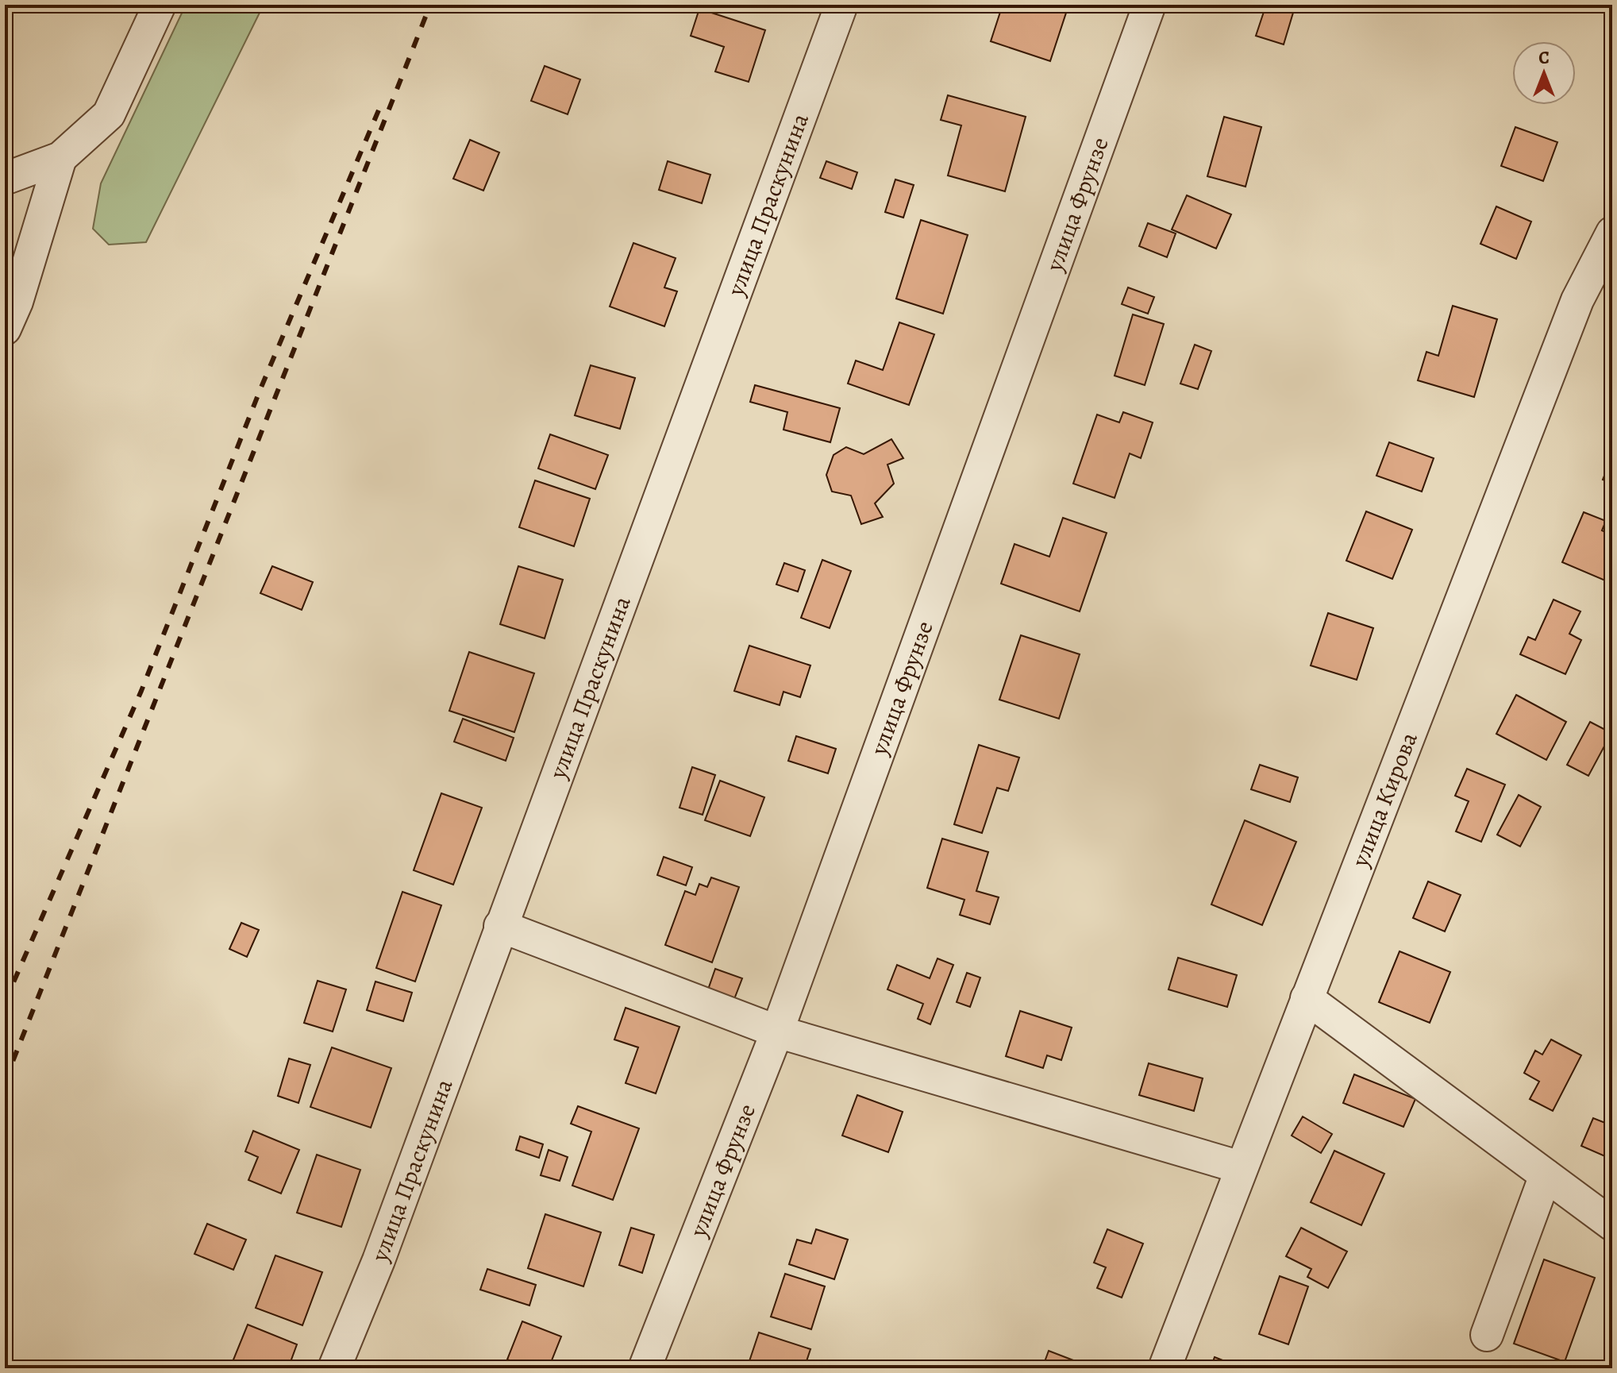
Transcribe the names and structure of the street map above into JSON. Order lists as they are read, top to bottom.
{
  "streets": {
    "street": ["улица Праскунина", "улица Фрунзе", "улица Кирова"]
  },
  "north": "top"
}
